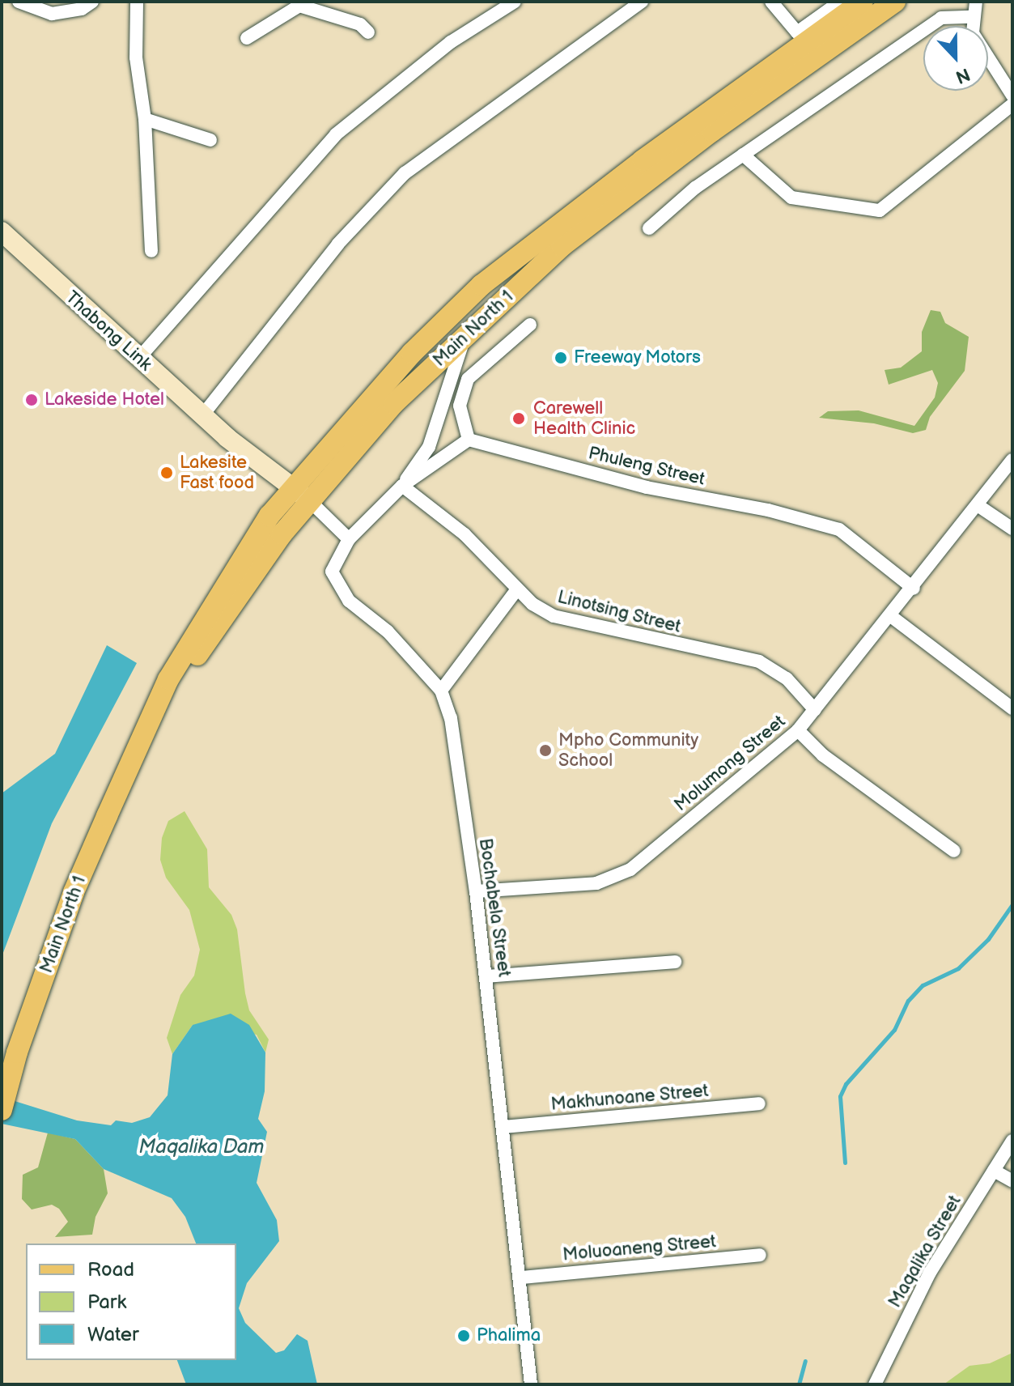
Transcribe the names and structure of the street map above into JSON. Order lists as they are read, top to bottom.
{
  "streets": {
    "main road": ["Main North 1", "Thabong Link"],
    "street": [
      "Phuleng Street",
      "Linotsing Street",
      "Molumong Street",
      "Bochabela Street",
      "Makhunoane Street",
      "Moluoaneng Street",
      "Maqalika Street"
    ]
  },
  "crossings": [
    ["Main North 1", "Thabong Link"],
    ["Phuleng Street", "Molumong Street"],
    ["Linotsing Street", "Molumong Street"],
    ["Molumong Street", "Bochabela Street"],
    ["Bochabela Street", "Makhunoane Street"],
    ["Bochabela Street", "Moluoaneng Street"]
  ],
  "water": ["Maqalika Dam"],
  "places": [
    "Freeway Motors",
    "Lakeside Hotel",
    "Carewell Health Clinic",
    "Lakesite Fast food",
    "Mpho Community School",
    "Phalima"
  ],
  "legend": ["Road", "Park", "Water"],
  "north": "bottom"
}
